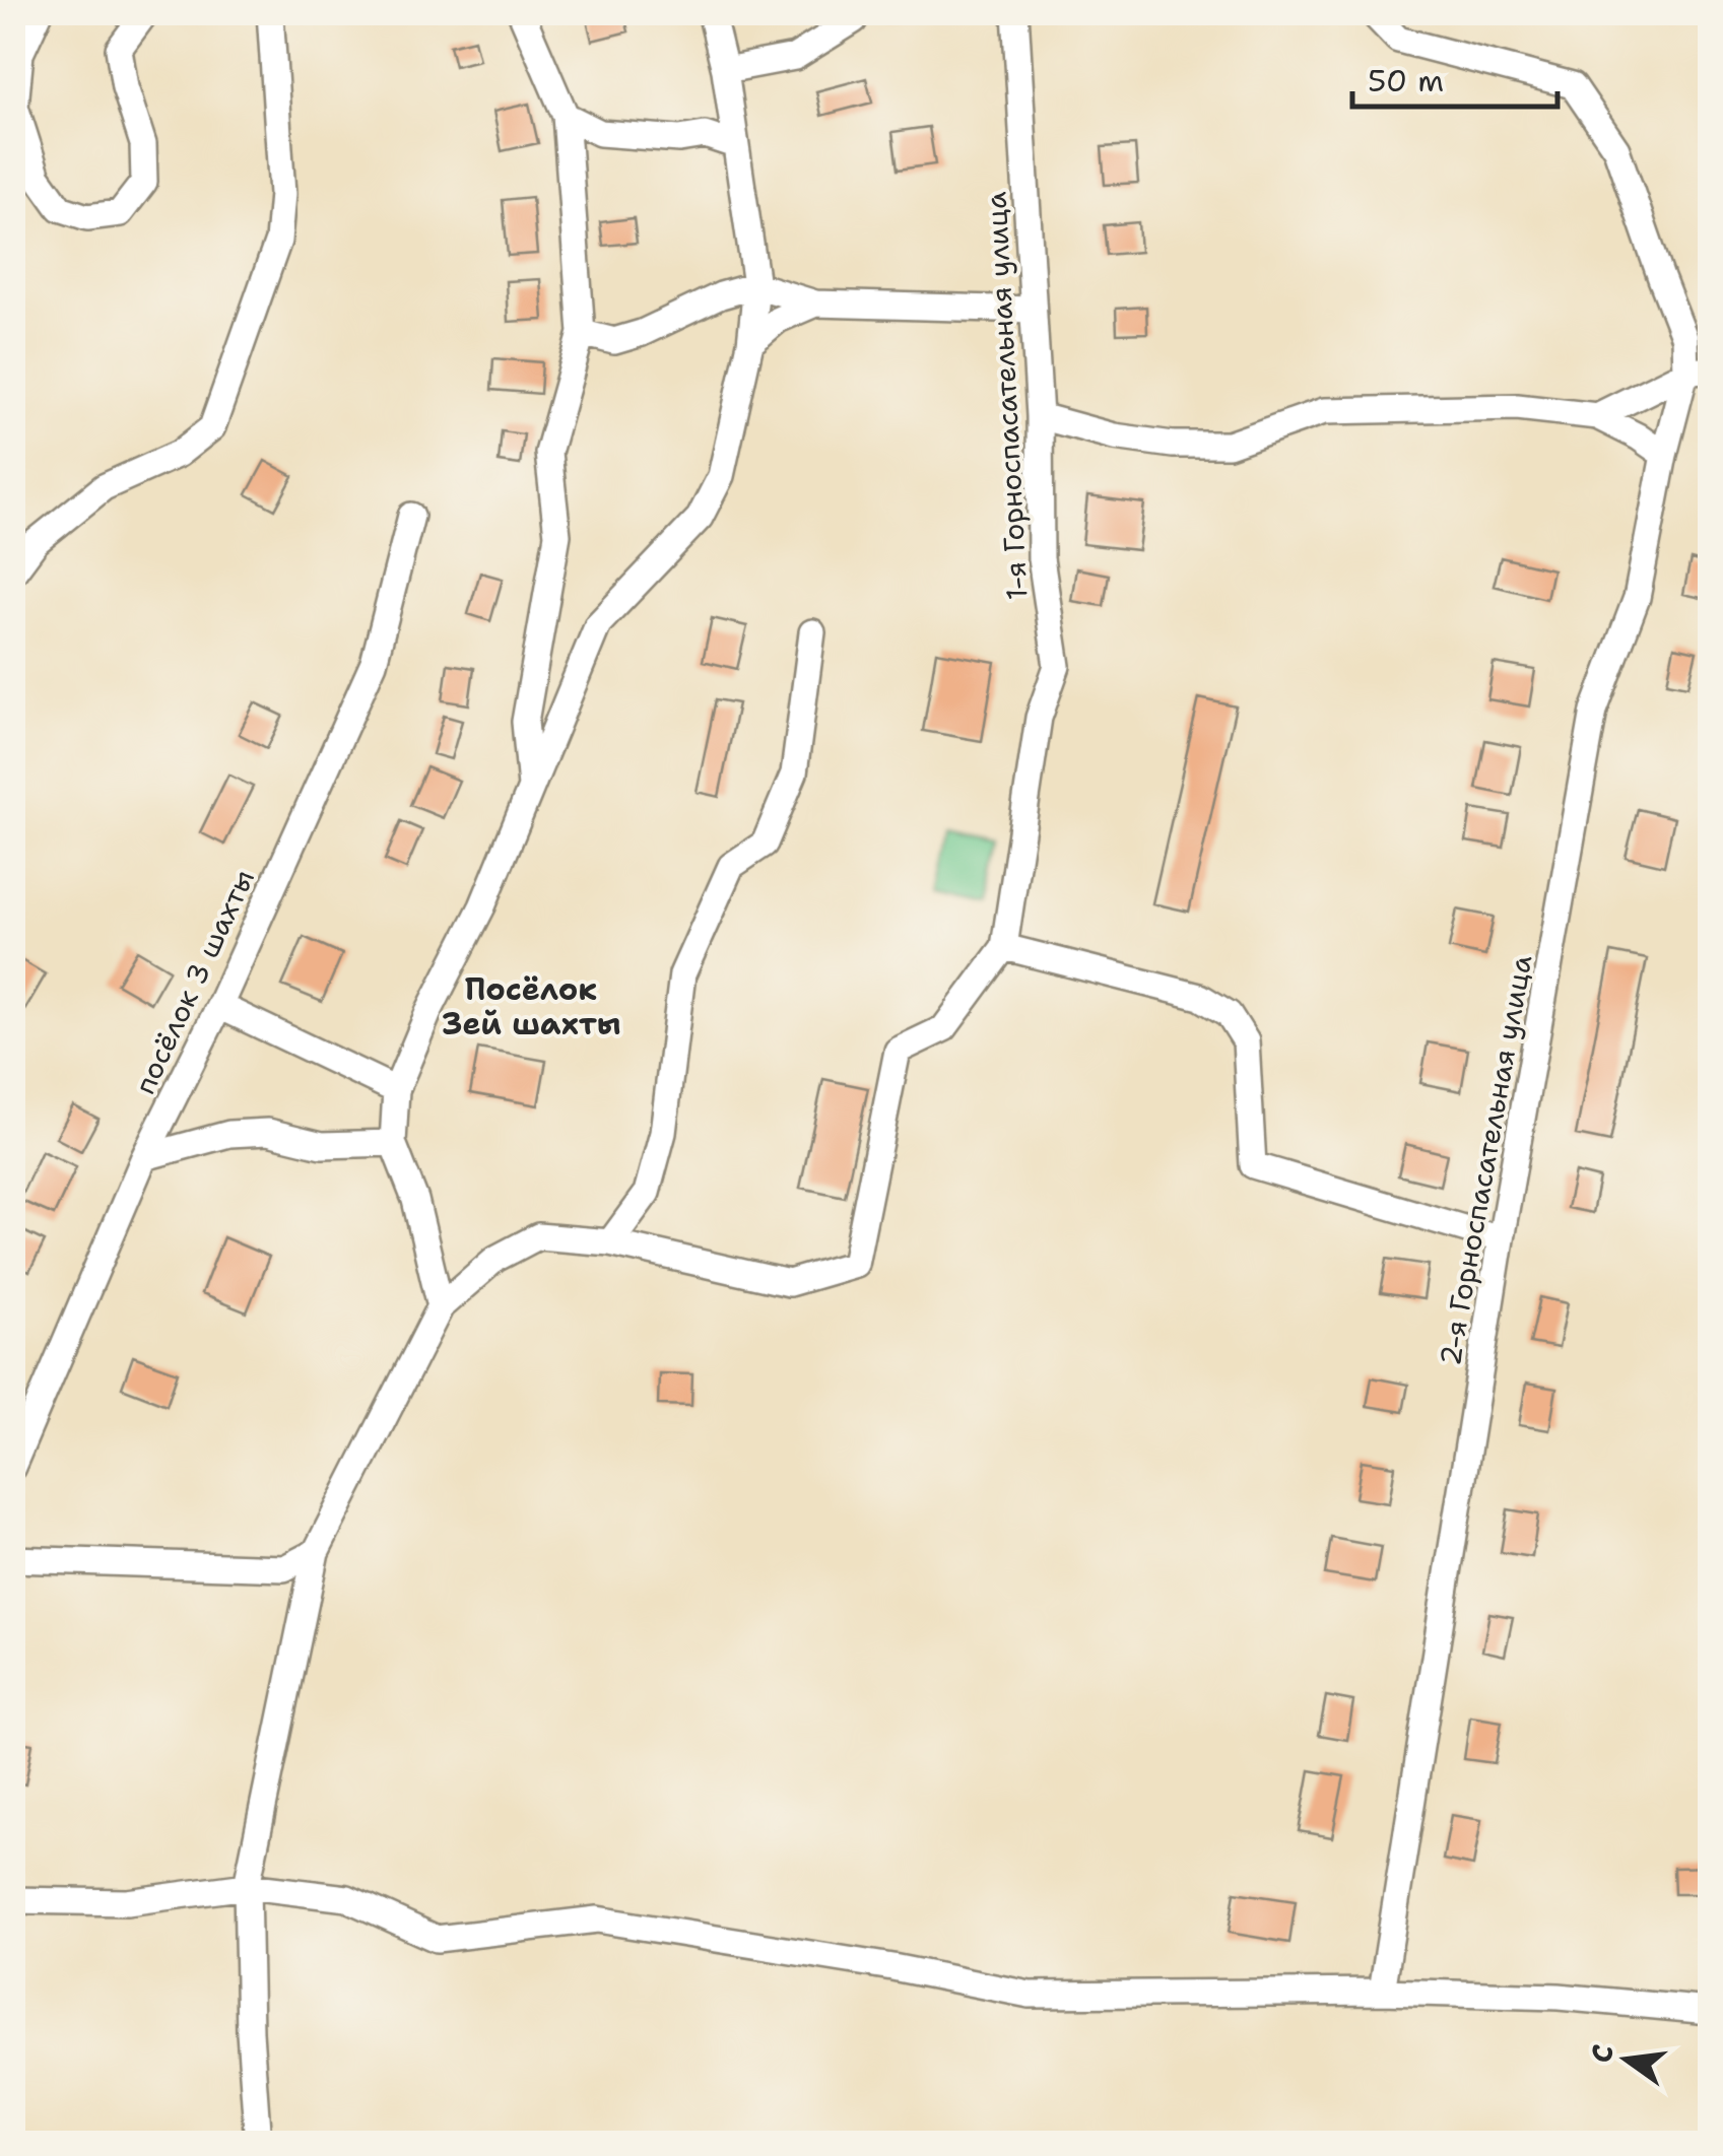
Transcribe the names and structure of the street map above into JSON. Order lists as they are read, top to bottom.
{
  "streets": {
    "street": ["1-я Горноспасательная улица", "посёлок 3 шахты", "2-я Горноспасательная улица"]
  },
  "districts": ["Посёлок 3ей шахты"],
  "scale_bar": "50 m",
  "north": "left"
}
